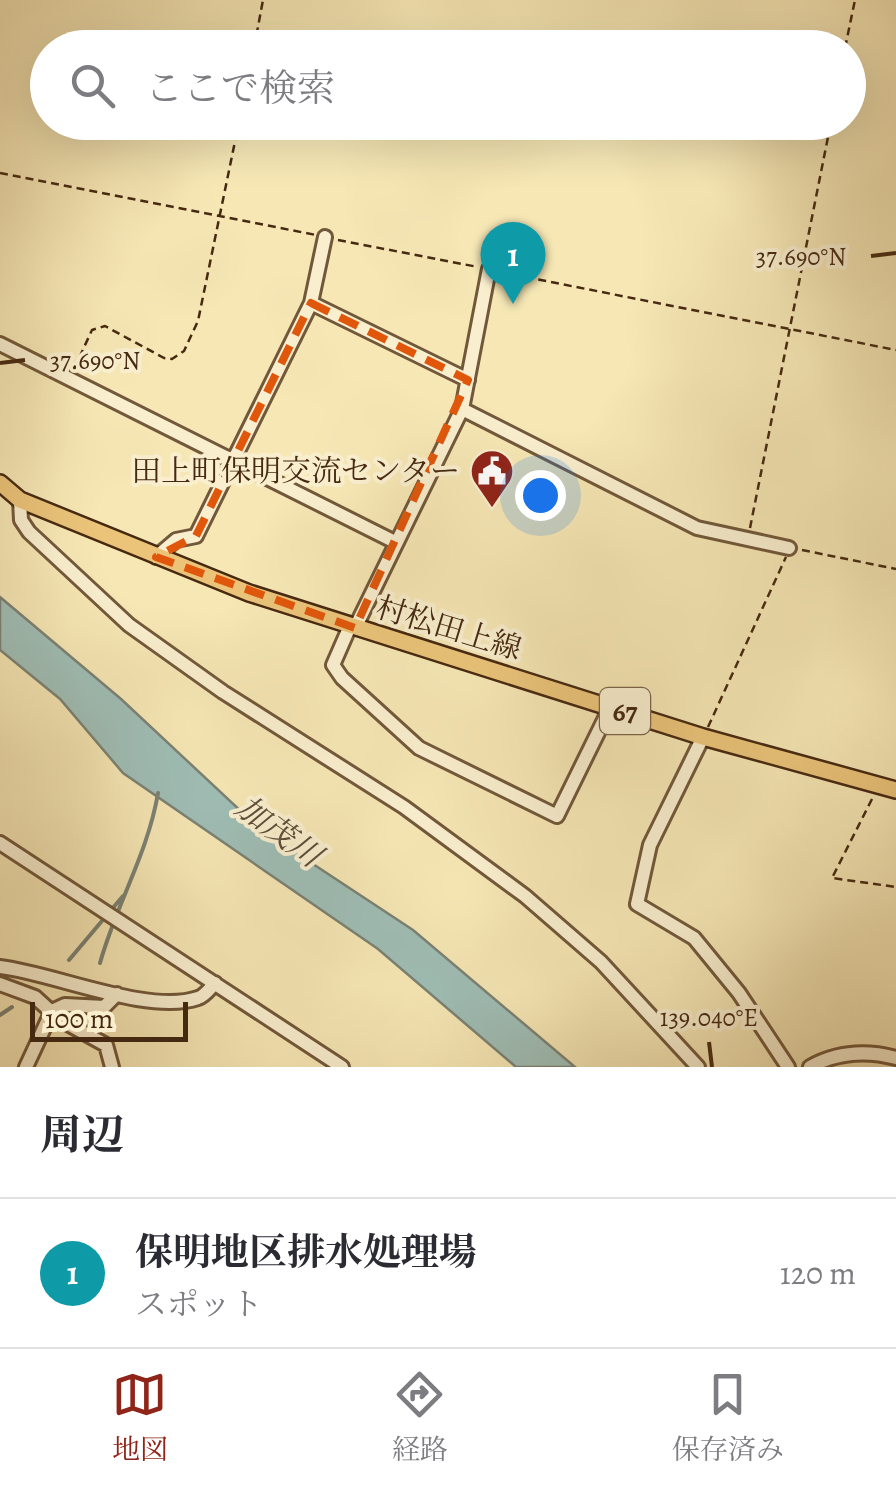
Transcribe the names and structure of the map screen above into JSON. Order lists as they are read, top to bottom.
{
  "streets": {
    "main road": ["村松田上線", "67"]
  },
  "water": ["加茂川"],
  "places": {
    "public building": ["田上町保明交流センター"]
  },
  "scale_bar": "100 m",
  "page": {
    "search": "ここで検索",
    "pins": "1",
    "scale": "100 m",
    "heading": "周辺",
    "list": [
      {
        "mark": "1",
        "name": "保明地区排水処理場",
        "note": "スポット",
        "value": "120 m"
      }
    ],
    "nav": ["地図", "経路", "保存済み"]
  },
  "coordinates": ["37.690°N", "139.040°E"]
}
